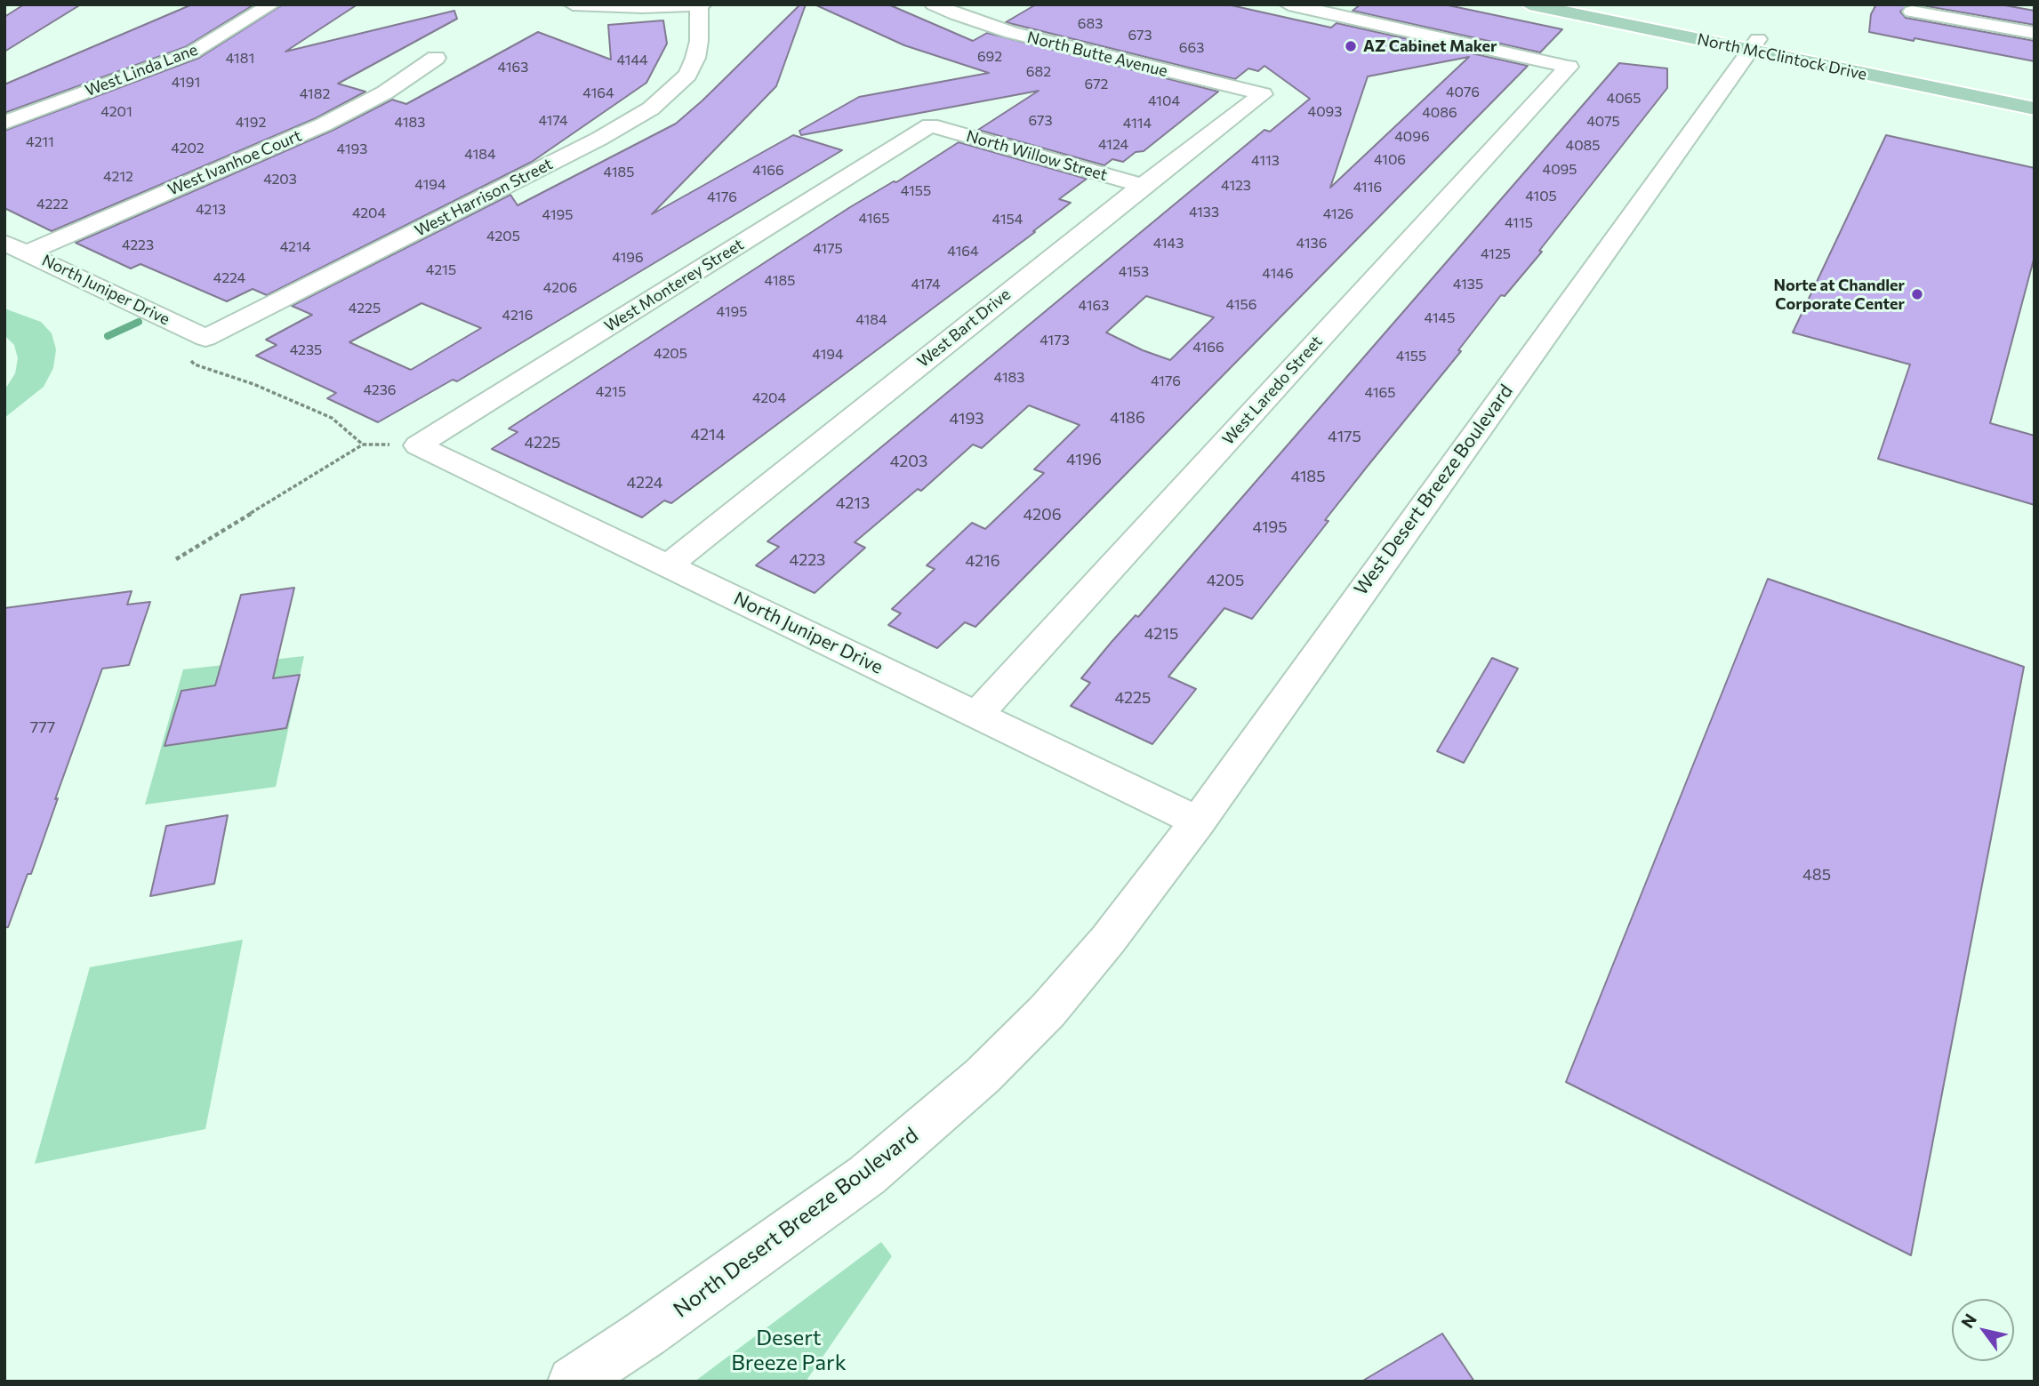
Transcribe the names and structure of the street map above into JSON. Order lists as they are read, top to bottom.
{
  "streets": {
    "main road": ["North McClintock Drive"],
    "street": [
      "North Butte Avenue",
      "West Linda Lane",
      "North Willow Street",
      "West Ivanhoe Court",
      "West Harrison Street",
      "West Monterey Street",
      "North Juniper Drive",
      "West Bart Drive",
      "West Laredo Street",
      "West Desert Breeze Boulevard",
      "North Desert Breeze Boulevard"
    ]
  },
  "crossings": [
    ["North Butte Avenue", "West Bart Drive"],
    ["North McClintock Drive", "West Desert Breeze Boulevard"],
    ["North Willow Street", "West Monterey Street"],
    ["North Willow Street", "West Bart Drive"],
    ["West Ivanhoe Court", "North Juniper Drive"],
    ["West Harrison Street", "North Juniper Drive"],
    ["West Monterey Street", "North Juniper Drive"],
    ["North Juniper Drive", "West Bart Drive"],
    ["North Juniper Drive", "West Laredo Street"],
    ["North Juniper Drive", "West Desert Breeze Boulevard"],
    ["West Desert Breeze Boulevard", "North Desert Breeze Boulevard"]
  ],
  "parks": ["Desert Breeze Park"],
  "places": ["AZ Cabinet Maker", "Norte at Chandler Corporate Center"],
  "house_numbers": [
    "683",
    "673",
    "663",
    "692",
    "4181",
    "4144",
    "4163",
    "682",
    "4191",
    "672",
    "4076",
    "4164",
    "4182",
    "4065",
    "4104",
    "4201",
    "4093",
    "4086",
    "4174",
    "673",
    "4075",
    "4192",
    "4183",
    "4114",
    "4096",
    "4211",
    "4124",
    "4085",
    "4202",
    "4193",
    "4184",
    "4106",
    "4113",
    "4095",
    "4166",
    "4185",
    "4212",
    "4203",
    "4194",
    "4123",
    "4116",
    "4155",
    "4105",
    "4176",
    "4222",
    "4213",
    "4133",
    "4204",
    "4126",
    "4195",
    "4165",
    "4154",
    "4115",
    "4205",
    "4143",
    "4136",
    "4223",
    "4214",
    "4175",
    "4164",
    "4125",
    "4196",
    "4215",
    "4153",
    "4146",
    "4224",
    "4185",
    "4174",
    "4135",
    "4206",
    "4156",
    "4163",
    "4225",
    "4195",
    "4216",
    "4145",
    "4184",
    "4173",
    "4166",
    "4235",
    "4205",
    "4194",
    "4155",
    "4183",
    "4176",
    "4236",
    "4215",
    "4165",
    "4204",
    "4186",
    "4193",
    "4214",
    "4175",
    "4225",
    "4196",
    "4203",
    "4185",
    "4224",
    "4213",
    "4206",
    "4195",
    "4223",
    "4216",
    "4205",
    "4215",
    "4225",
    "777",
    "485"
  ],
  "north": "top left"
}
